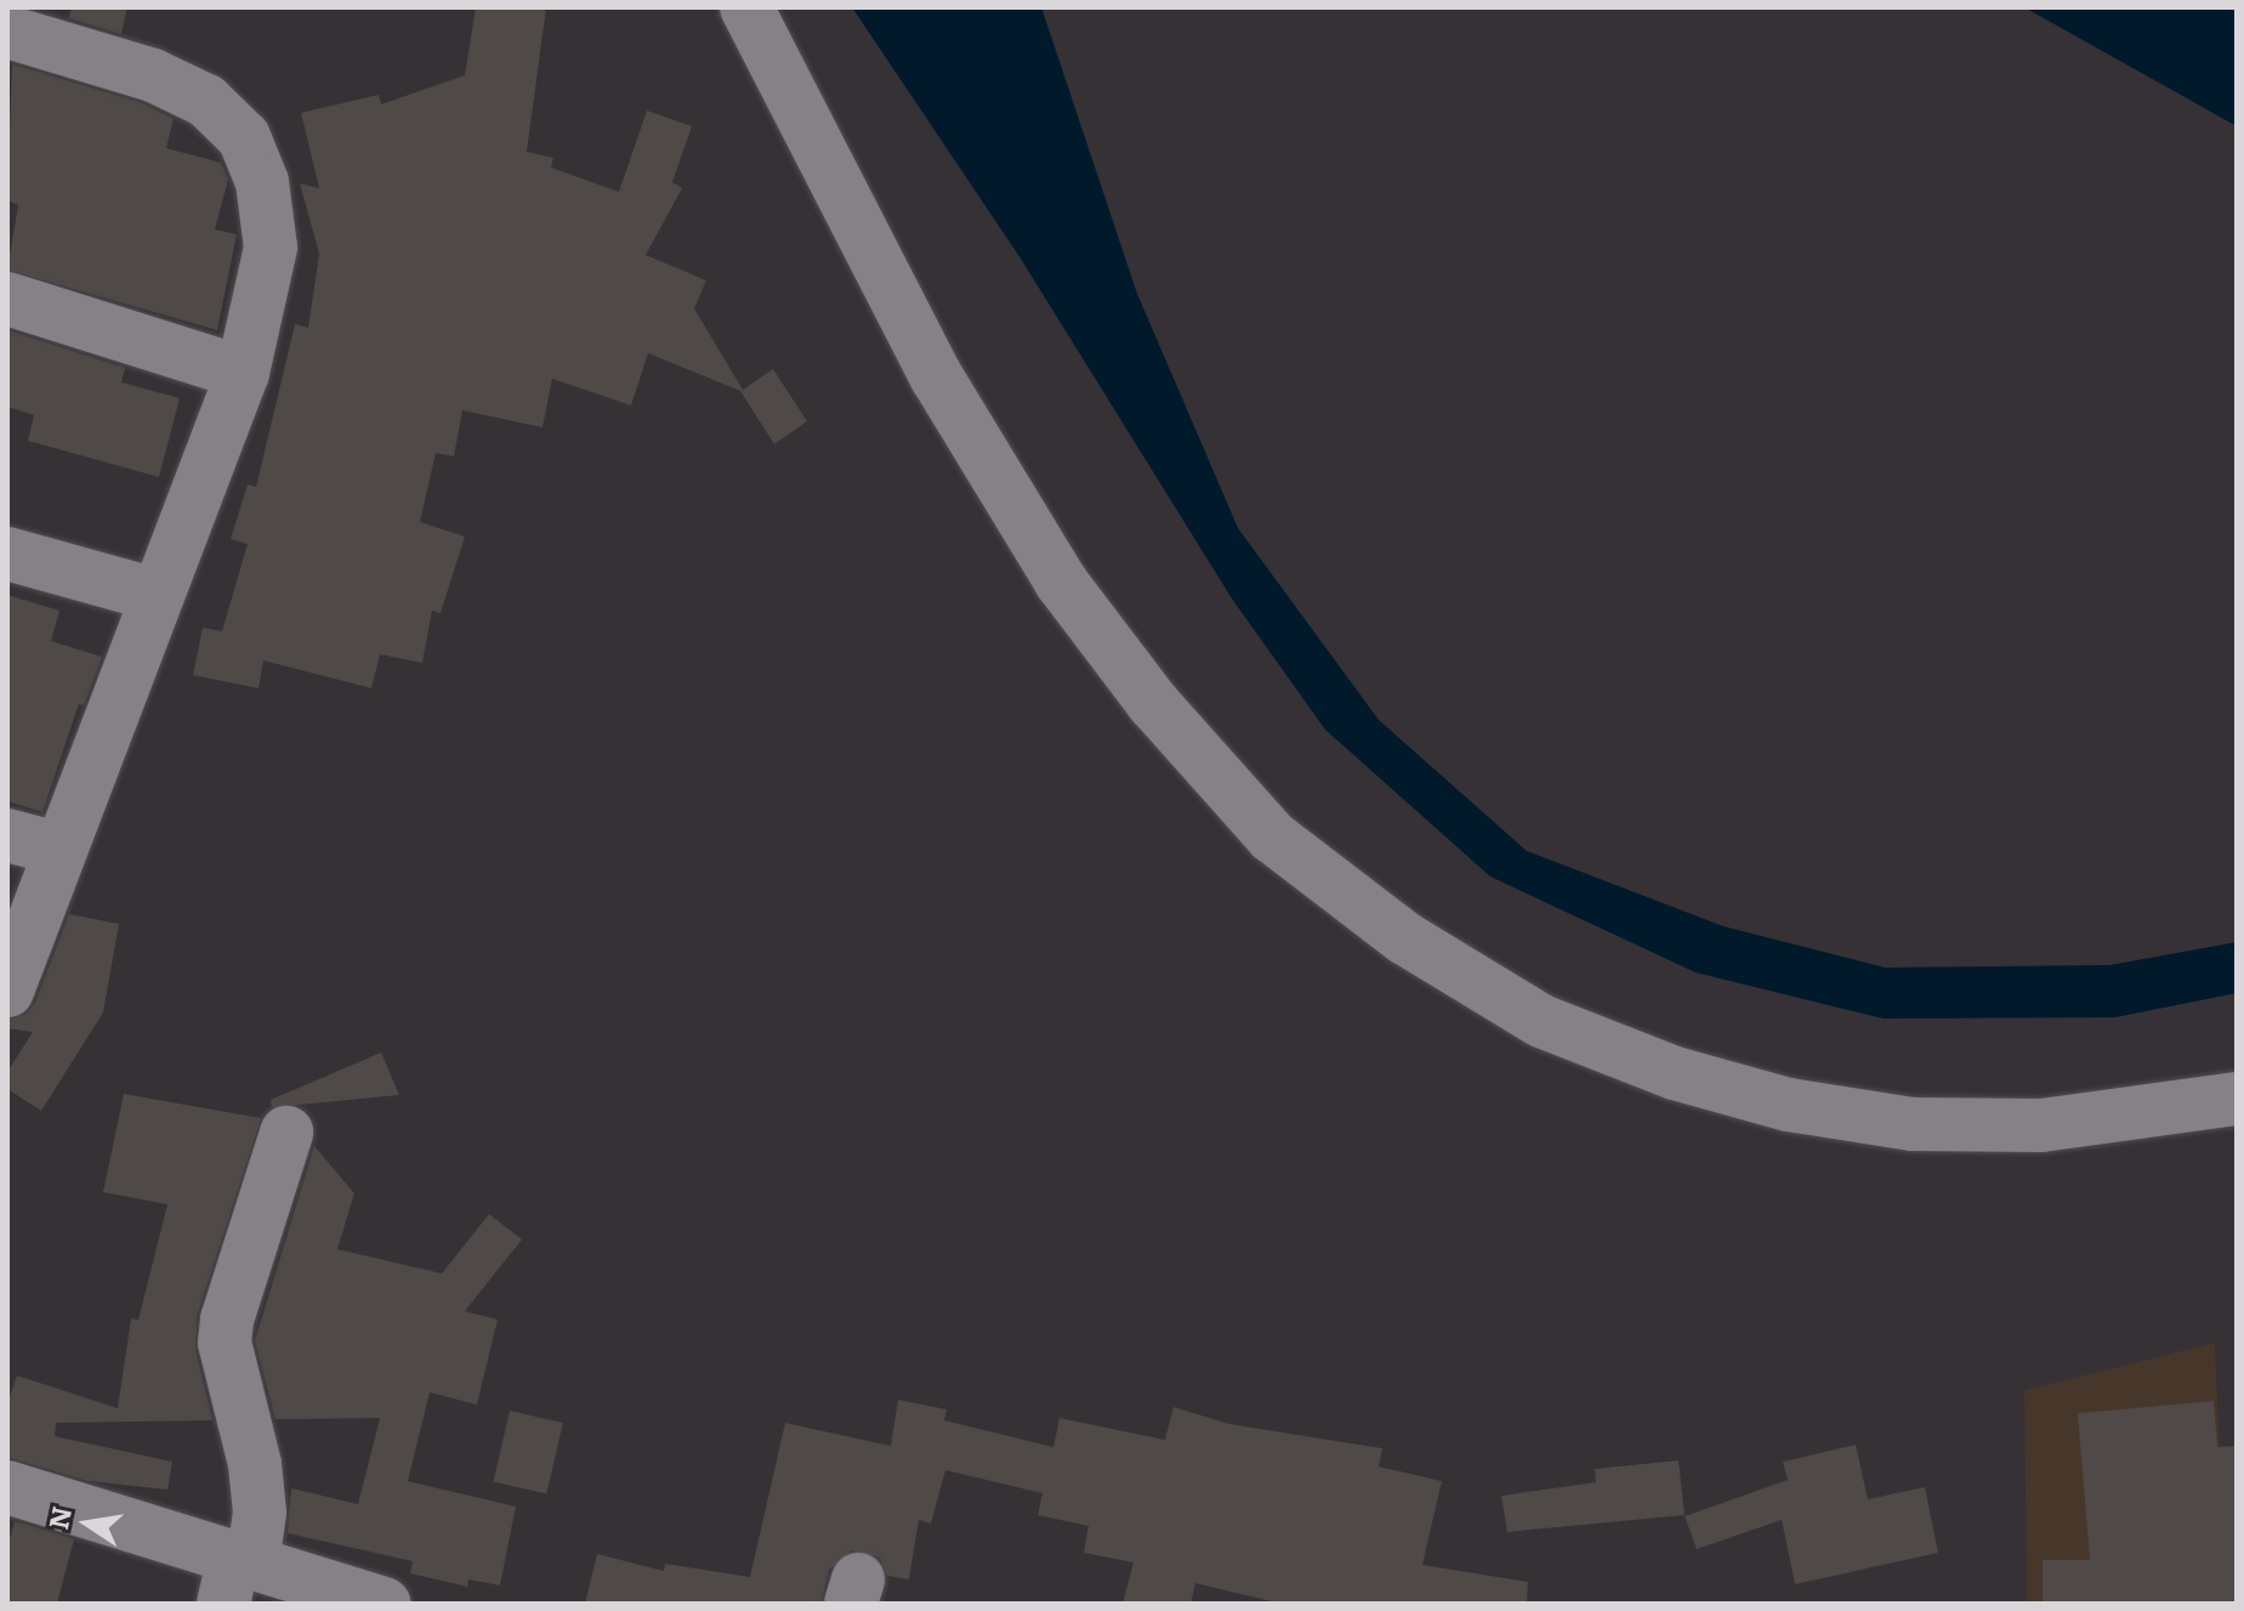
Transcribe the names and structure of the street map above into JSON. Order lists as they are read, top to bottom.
{
  "north": "left"
}
